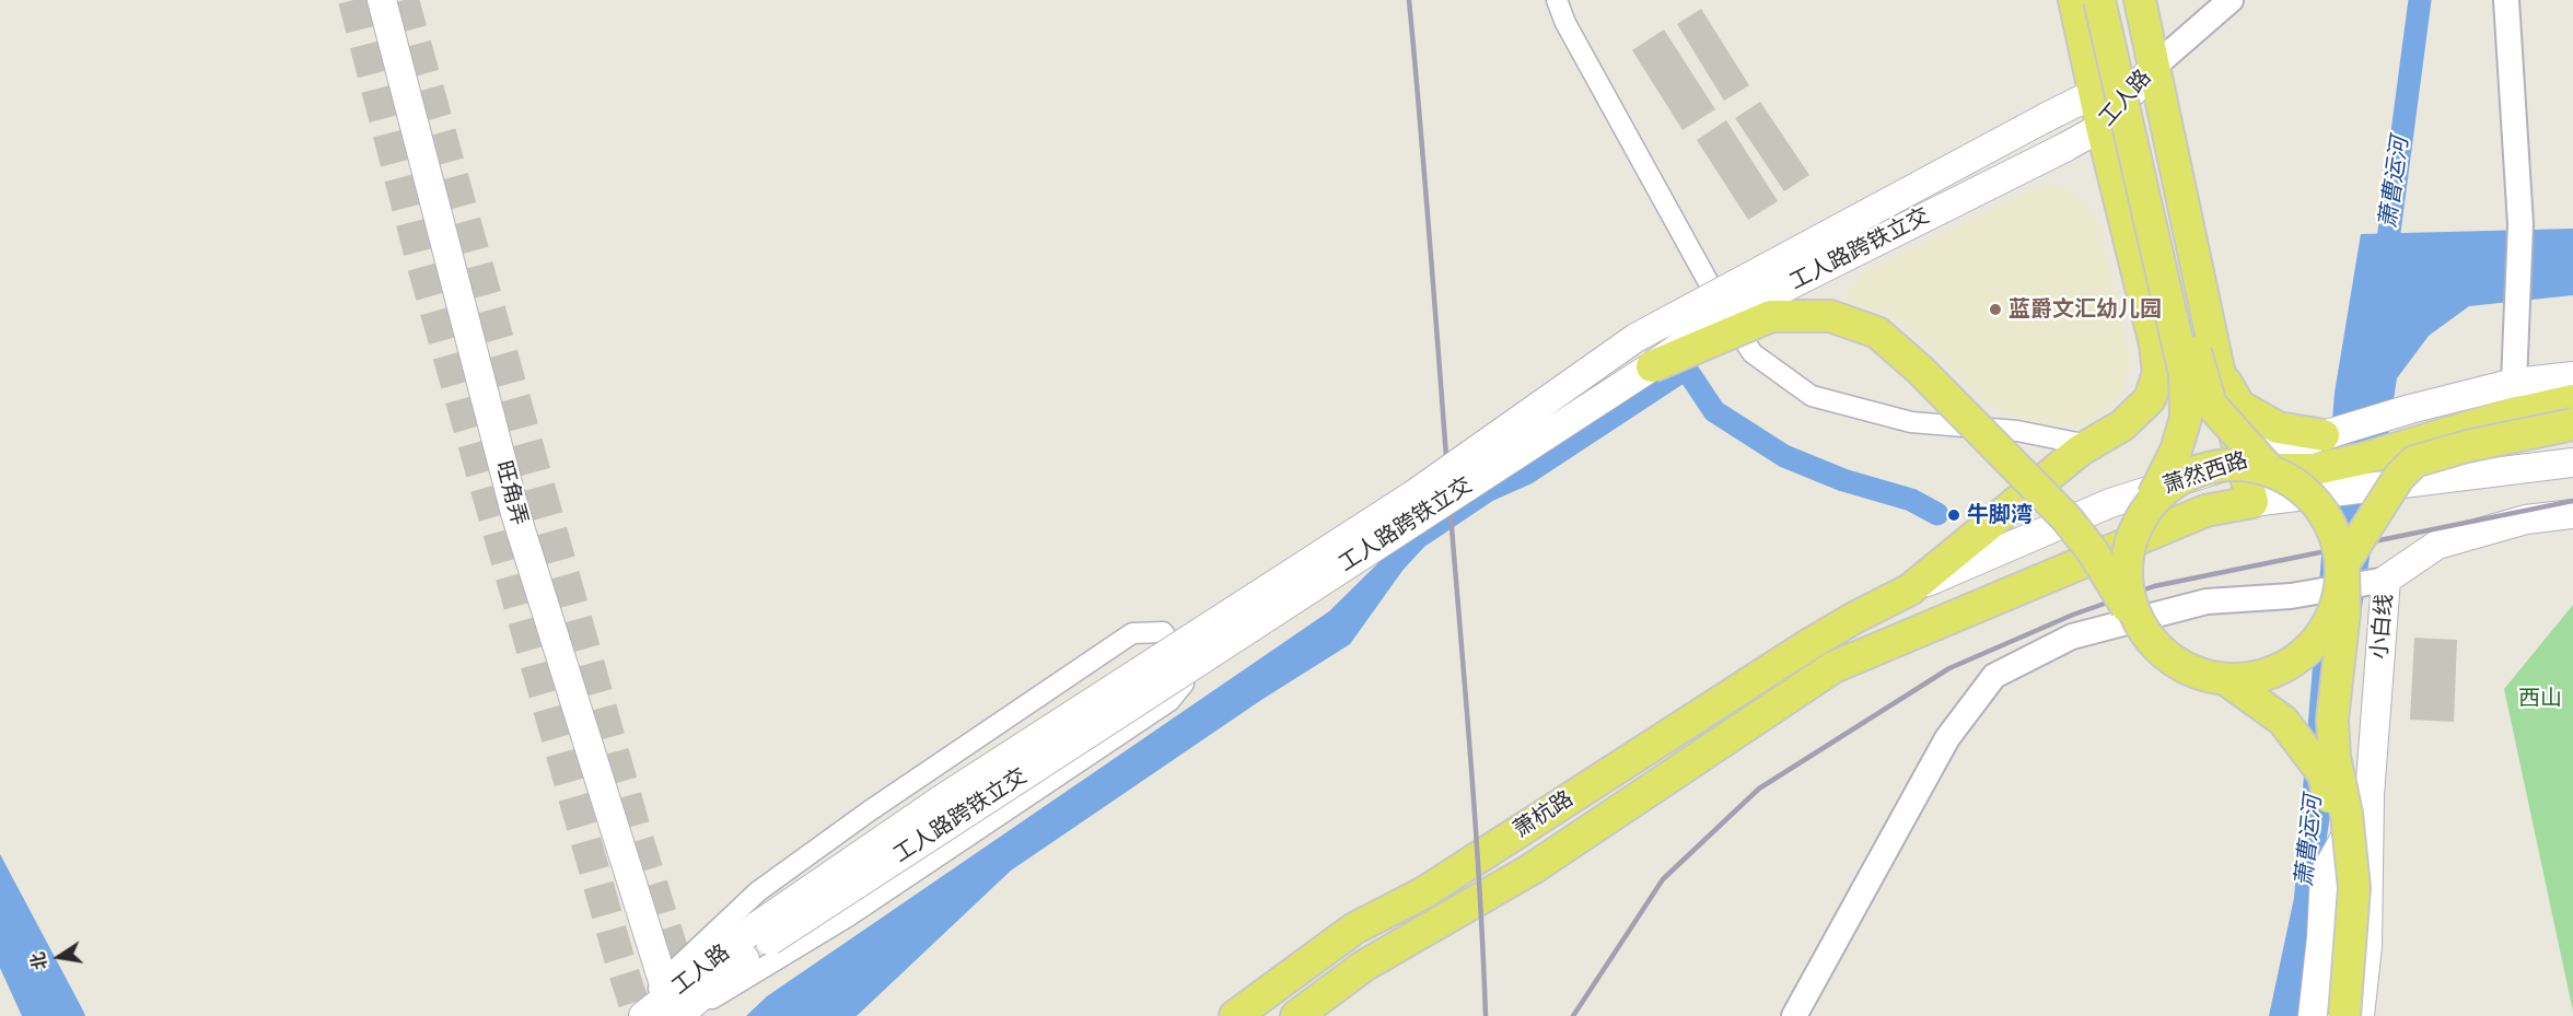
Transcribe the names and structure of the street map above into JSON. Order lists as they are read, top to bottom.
{
  "streets": {
    "main road": [
      "工人路",
      "工人路跨铁立交",
      "萧然西路",
      "旺角弄",
      "小白线",
      "萧杭路"
    ]
  },
  "crossings": [
    ["工人路", "工人路跨铁立交"],
    ["萧然西路", "萧杭路"]
  ],
  "water": ["萧曹运河"],
  "parks": ["西山"],
  "places": ["蓝爵文汇幼儿园", "牛脚湾"],
  "north": "left"
}
